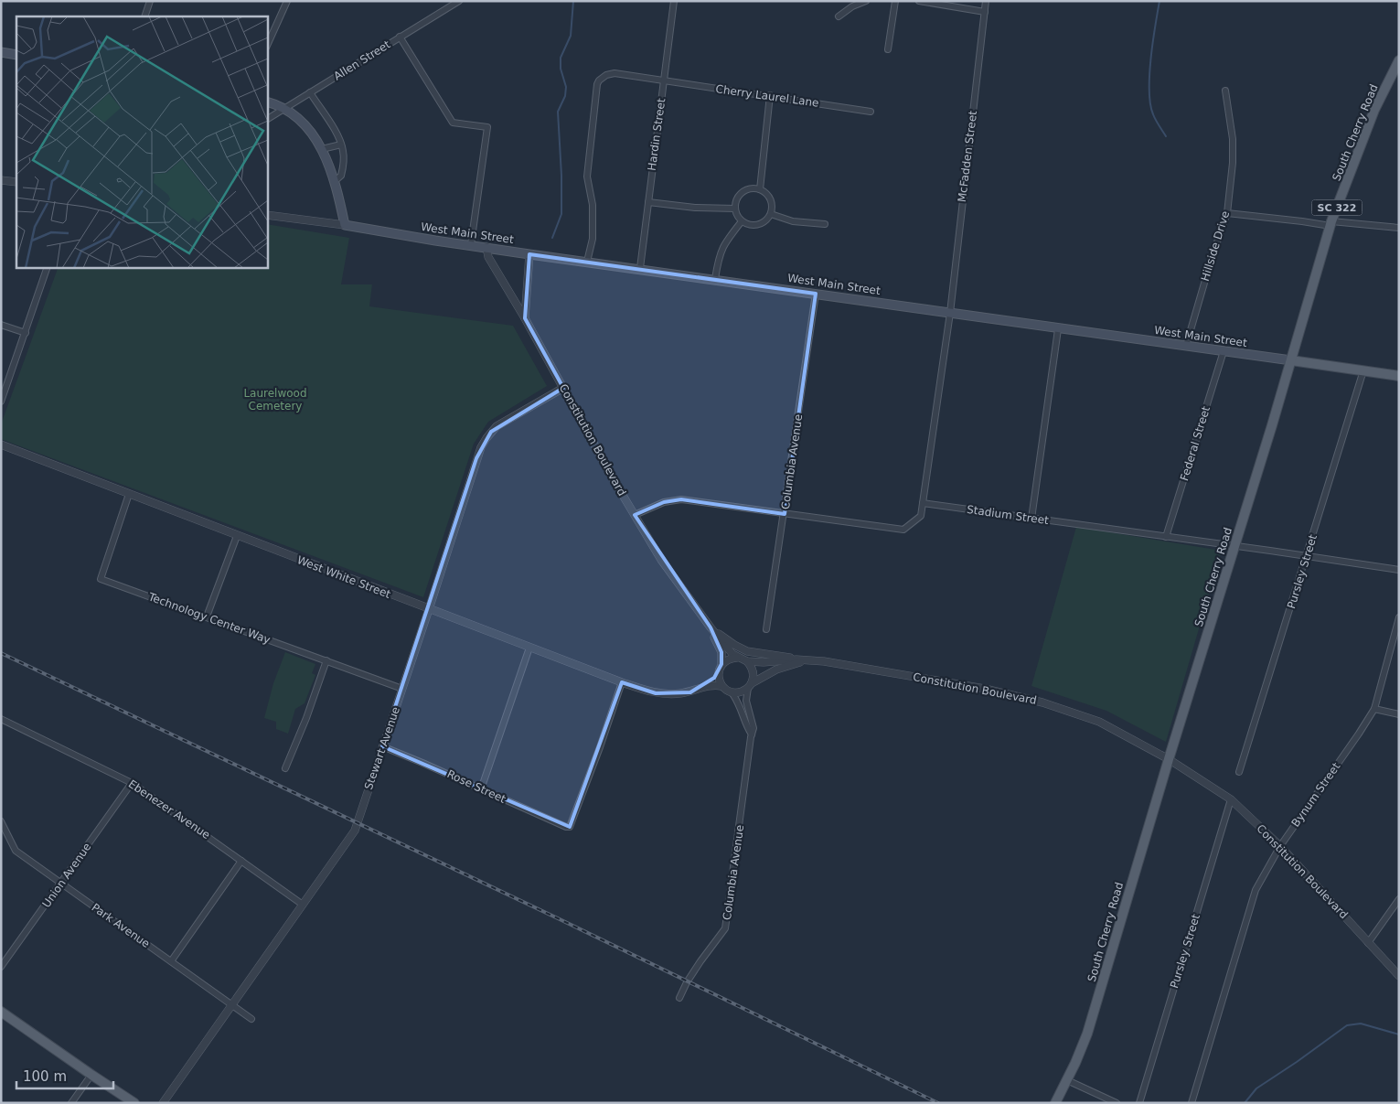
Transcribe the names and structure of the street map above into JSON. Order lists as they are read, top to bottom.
{
  "streets": {
    "main road": ["South Cherry Road", "SC 322", "West Main Street"],
    "street": [
      "Allen Street",
      "Cherry Laurel Lane",
      "Hardin Street",
      "McFadden Street",
      "Hillside Drive",
      "Constitution Boulevard",
      "Federal Street",
      "Columbia Avenue",
      "Stadium Street",
      "Pursley Street",
      "West White Street",
      "Technology Center Way",
      "Stewart Avenue",
      "Rose Street",
      "Bynum Street",
      "Ebenezer Avenue",
      "Union Avenue",
      "Park Avenue"
    ]
  },
  "crossings": [
    ["Cherry Laurel Lane", "Hardin Street"],
    ["Cherry Laurel Lane", "West Main Street"],
    ["South Cherry Road", "West Main Street"],
    ["South Cherry Road", "Constitution Boulevard"],
    ["South Cherry Road", "Stadium Street"],
    ["Hardin Street", "West Main Street"],
    ["McFadden Street", "West Main Street"],
    ["McFadden Street", "Stadium Street"],
    ["West Main Street", "Hillside Drive"],
    ["West Main Street", "Constitution Boulevard"],
    ["West Main Street", "Federal Street"],
    ["West Main Street", "Columbia Avenue"],
    ["West Main Street", "Pursley Street"],
    ["Constitution Boulevard", "Columbia Avenue"],
    ["Constitution Boulevard", "Pursley Street"],
    ["Constitution Boulevard", "West White Street"],
    ["Constitution Boulevard", "Stewart Avenue"],
    ["Constitution Boulevard", "Bynum Street"],
    ["Federal Street", "Stadium Street"],
    ["Columbia Avenue", "West White Street"],
    ["Stadium Street", "Pursley Street"],
    ["West White Street", "Technology Center Way"],
    ["West White Street", "Stewart Avenue"],
    ["West White Street", "Rose Street"],
    ["Technology Center Way", "Stewart Avenue"],
    ["Stewart Avenue", "Rose Street"],
    ["Stewart Avenue", "Ebenezer Avenue"],
    ["Stewart Avenue", "Park Avenue"],
    ["Ebenezer Avenue", "Union Avenue"],
    ["Union Avenue", "Park Avenue"]
  ],
  "parks": ["Laurelwood Cemetery"],
  "scale_bar": "100 m"
}
